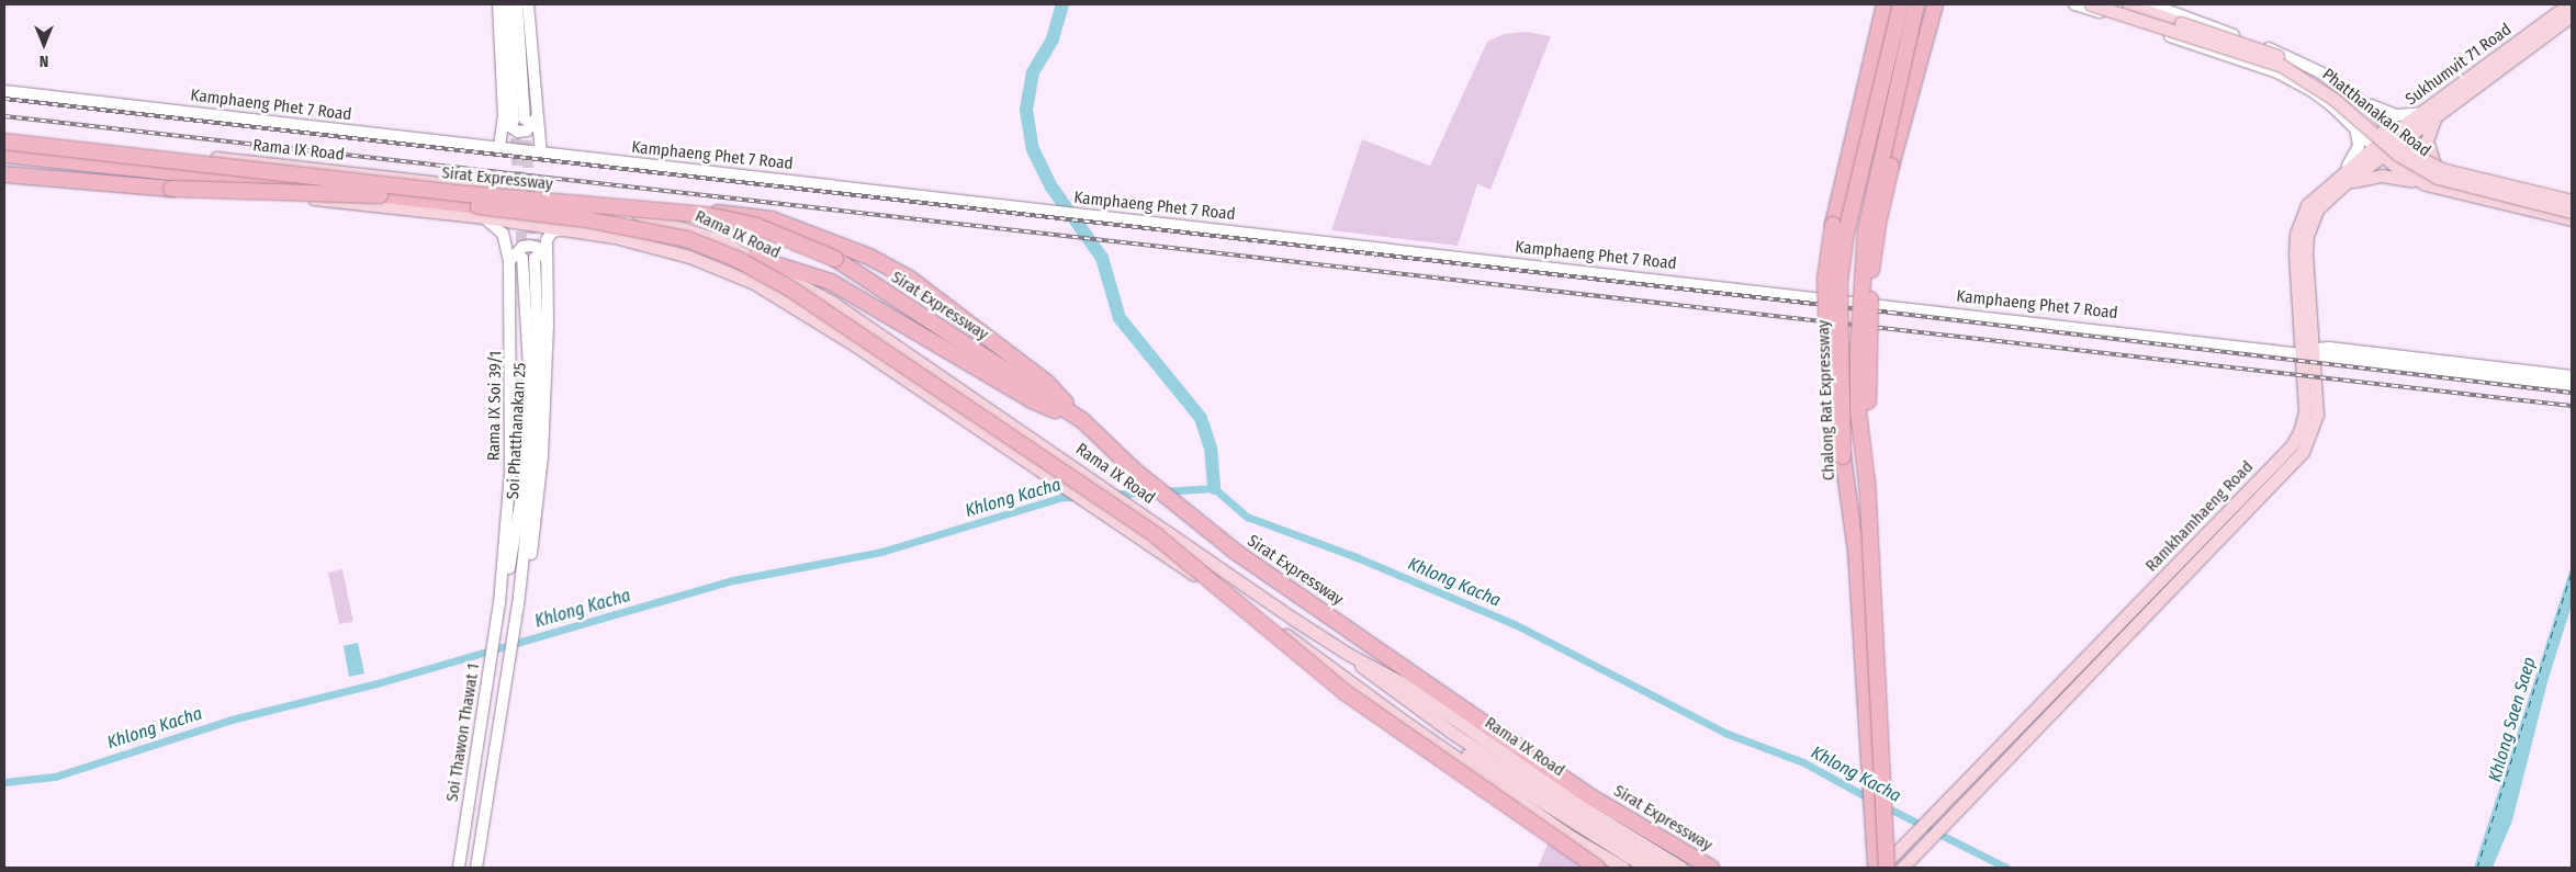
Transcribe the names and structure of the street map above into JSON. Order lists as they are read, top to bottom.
{
  "streets": {
    "highway": ["Sirat Expressway", "Chalong Rat Expressway"],
    "main road": [
      "Sukhumvit 71 Road",
      "Kamphaeng Phet 7 Road",
      "Phatthanakan Road",
      "Rama IX Road",
      "Rama IX Soi 39/1",
      "Soi Phatthanakan 25",
      "Ramkhamhaeng Road",
      "Soi Thawon Thawat 1"
    ]
  },
  "crossings": [
    ["Sukhumvit 71 Road", "Phatthanakan Road"],
    ["Sukhumvit 71 Road", "Ramkhamhaeng Road"],
    ["Kamphaeng Phet 7 Road", "Ramkhamhaeng Road"],
    ["Phatthanakan Road", "Ramkhamhaeng Road"],
    ["Rama IX Road", "Rama IX Soi 39/1"],
    ["Rama IX Soi 39/1", "Soi Phatthanakan 25"],
    ["Rama IX Soi 39/1", "Soi Thawon Thawat 1"],
    ["Soi Phatthanakan 25", "Soi Thawon Thawat 1"]
  ],
  "water": ["Khlong Kacha", "Khlong Saen Saep"],
  "north": "bottom"
}
